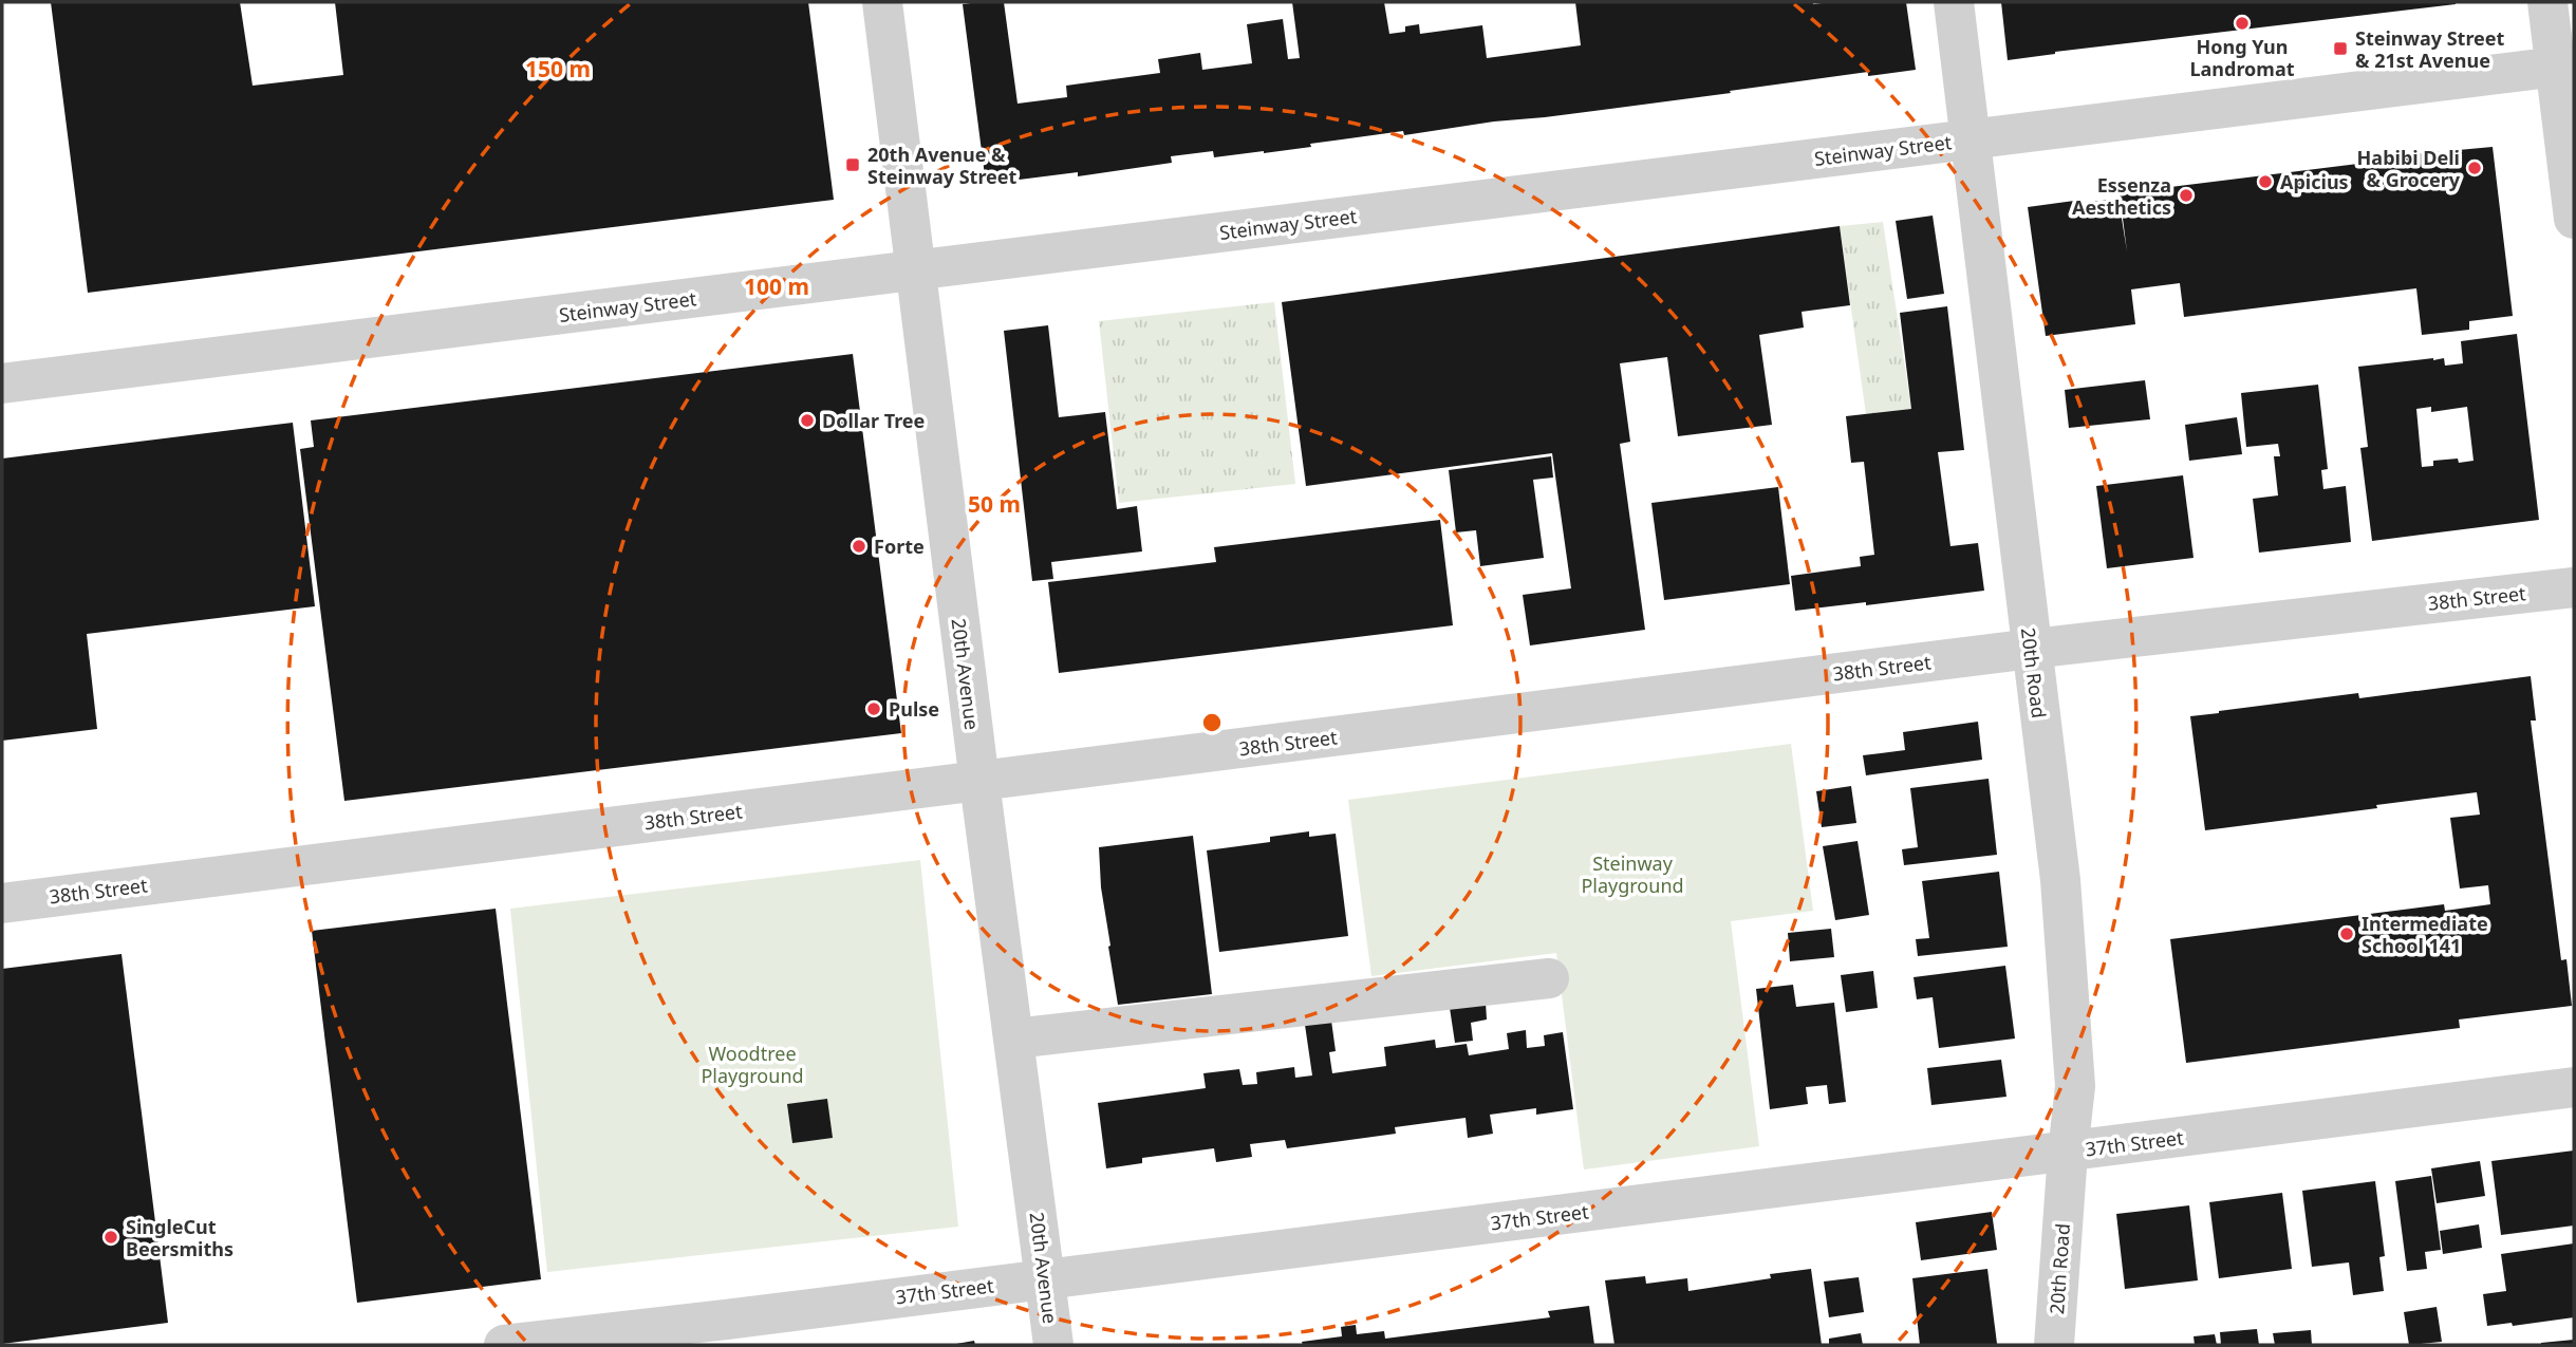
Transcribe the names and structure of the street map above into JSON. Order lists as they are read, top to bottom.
{
  "streets": {
    "street": [
      "Steinway Street",
      "38th Street",
      "20th Road",
      "20th Avenue",
      "37th Street"
    ]
  },
  "crossings": [
    ["Steinway Street", "20th Road"],
    ["Steinway Street", "20th Avenue"],
    ["38th Street", "20th Road"],
    ["38th Street", "20th Avenue"],
    ["20th Road", "37th Street"],
    ["20th Avenue", "37th Street"]
  ],
  "parks": ["Steinway Playground", "Woodtree Playground"],
  "places": {
    "other": [
      "Hong Yun Landromat",
      "Habibi Deli & Grocery",
      "Apicius",
      "Essenza Aesthetics",
      "Dollar Tree",
      "Forte",
      "Pulse",
      "Intermediate School 141",
      "SingleCut Beersmiths"
    ],
    "transit": ["Steinway Street & 21st Avenue", "20th Avenue & Steinway Street"]
  },
  "rings": ["150 m", "100 m", "50 m"]
}
